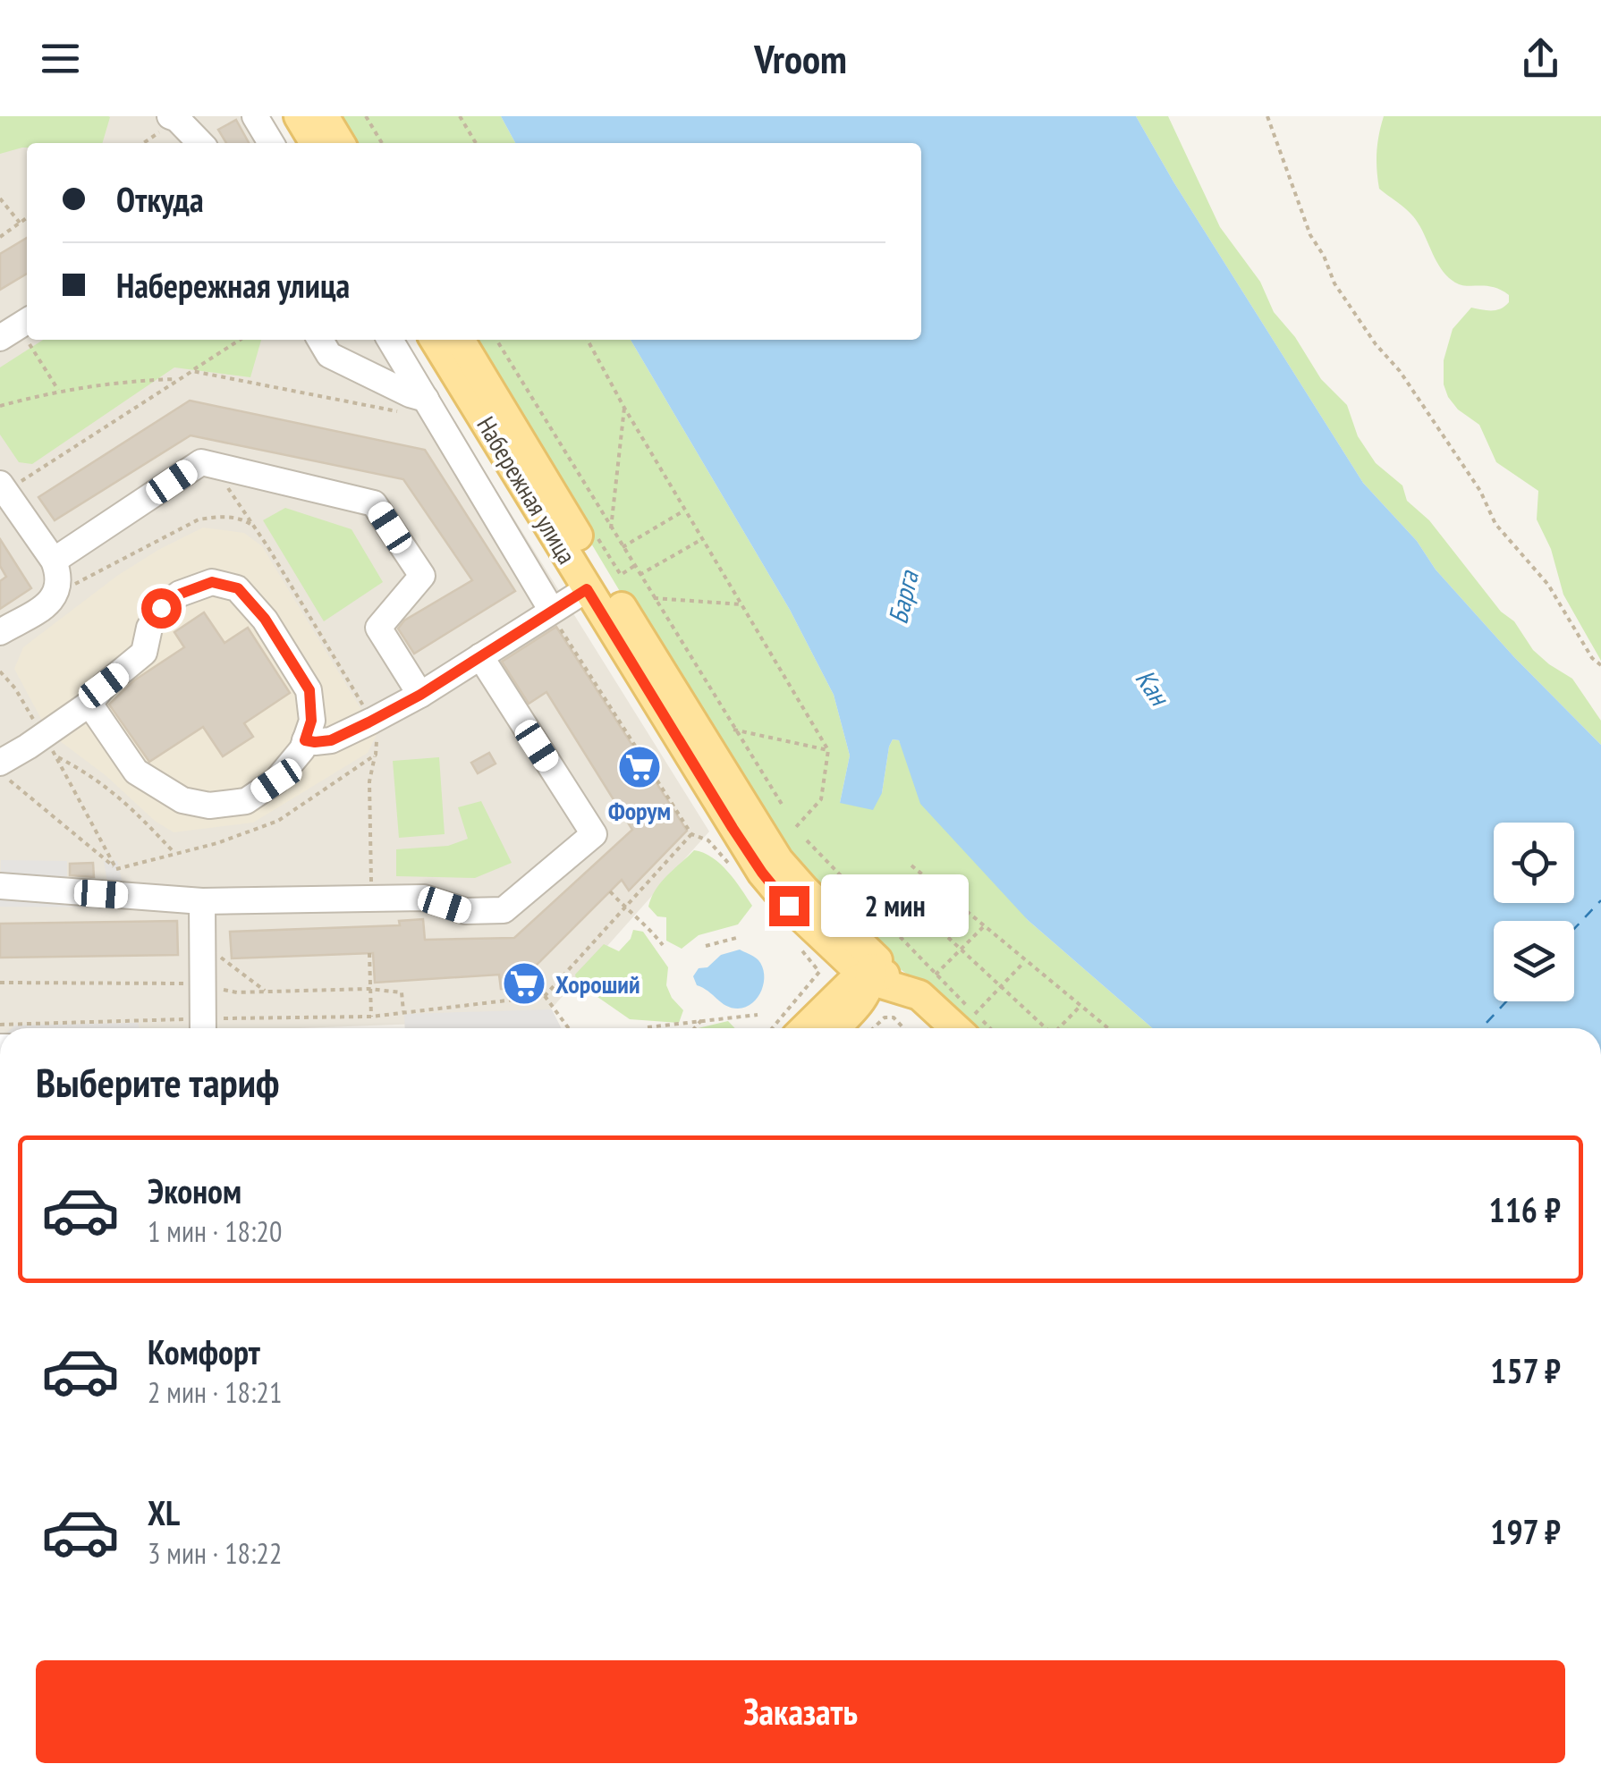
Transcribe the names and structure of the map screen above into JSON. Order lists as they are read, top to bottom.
{
  "streets": {
    "main road": ["Набережная улица"]
  },
  "water": ["Барга", "Кан"],
  "places": {
    "supermarket": ["Форум", "Хороший"]
  },
  "page": {
    "header": "Vroom",
    "banner": ["Откуда", "Набережная улица"],
    "bubble": "2 мин",
    "heading": "Выберите тариф",
    "list": [
      {
        "name": "Эконом",
        "note": "1 мин · 18:20",
        "value": "116 ₽"
      },
      {
        "name": "Комфорт",
        "note": "2 мин · 18:21",
        "value": "157 ₽"
      },
      {
        "name": "XL",
        "note": "3 мин · 18:22",
        "value": "197 ₽"
      }
    ],
    "buttons": "Заказать"
  }
}
